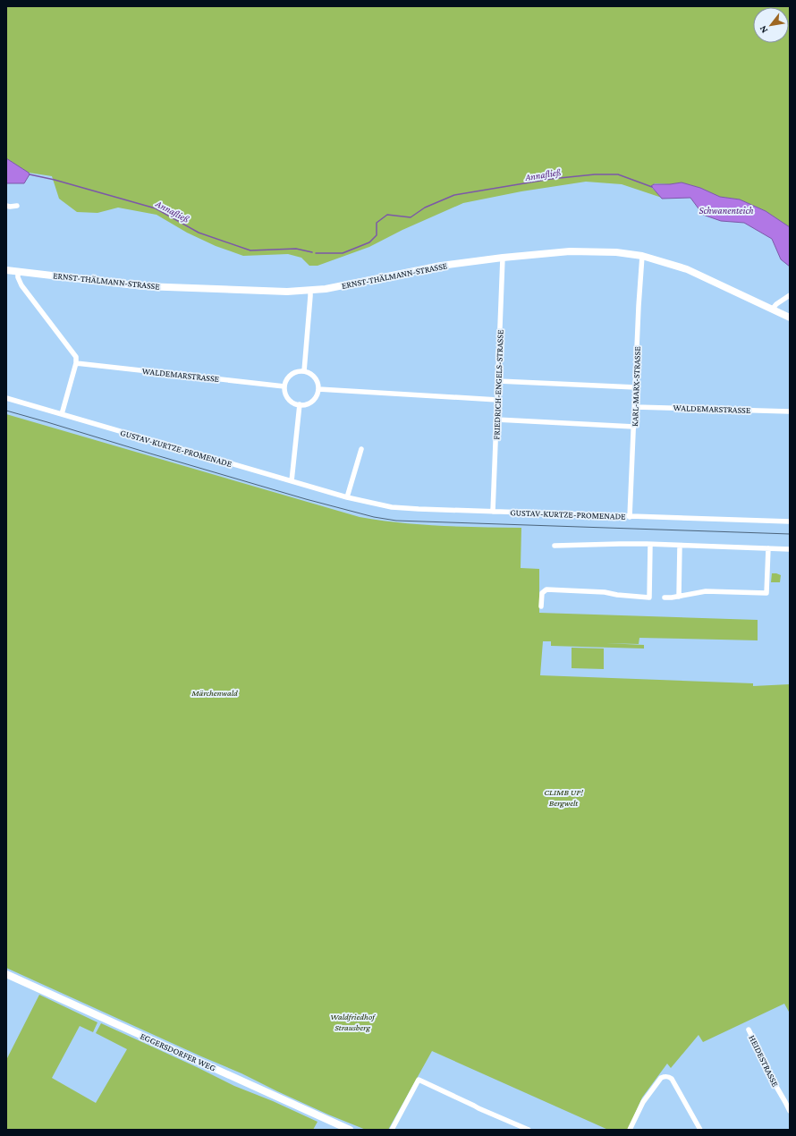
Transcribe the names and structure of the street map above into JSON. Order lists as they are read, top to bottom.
{
  "streets": {
    "main road": ["ERNST-THÄLMANN-STRASSE", "EGGERSDORFER WEG"],
    "street": [
      "WALDEMARSTRASSE",
      "FRIEDRICH-ENGELS-STRASSE",
      "KARL-MARX-STRASSE",
      "GUSTAV-KURTZE-PROMENADE",
      "HEIDESTRASSE"
    ]
  },
  "crossings": [
    ["ERNST-THÄLMANN-STRASSE", "FRIEDRICH-ENGELS-STRASSE"],
    ["ERNST-THÄLMANN-STRASSE", "KARL-MARX-STRASSE"],
    ["WALDEMARSTRASSE", "KARL-MARX-STRASSE"],
    ["FRIEDRICH-ENGELS-STRASSE", "GUSTAV-KURTZE-PROMENADE"],
    ["KARL-MARX-STRASSE", "GUSTAV-KURTZE-PROMENADE"]
  ],
  "water": ["Annafließ", "Schwanenteich"],
  "parks": ["Märchenwald", "CLIMB UP! Bergwelt", "Waldfriedhof Strausberg"],
  "north": "bottom left"
}
